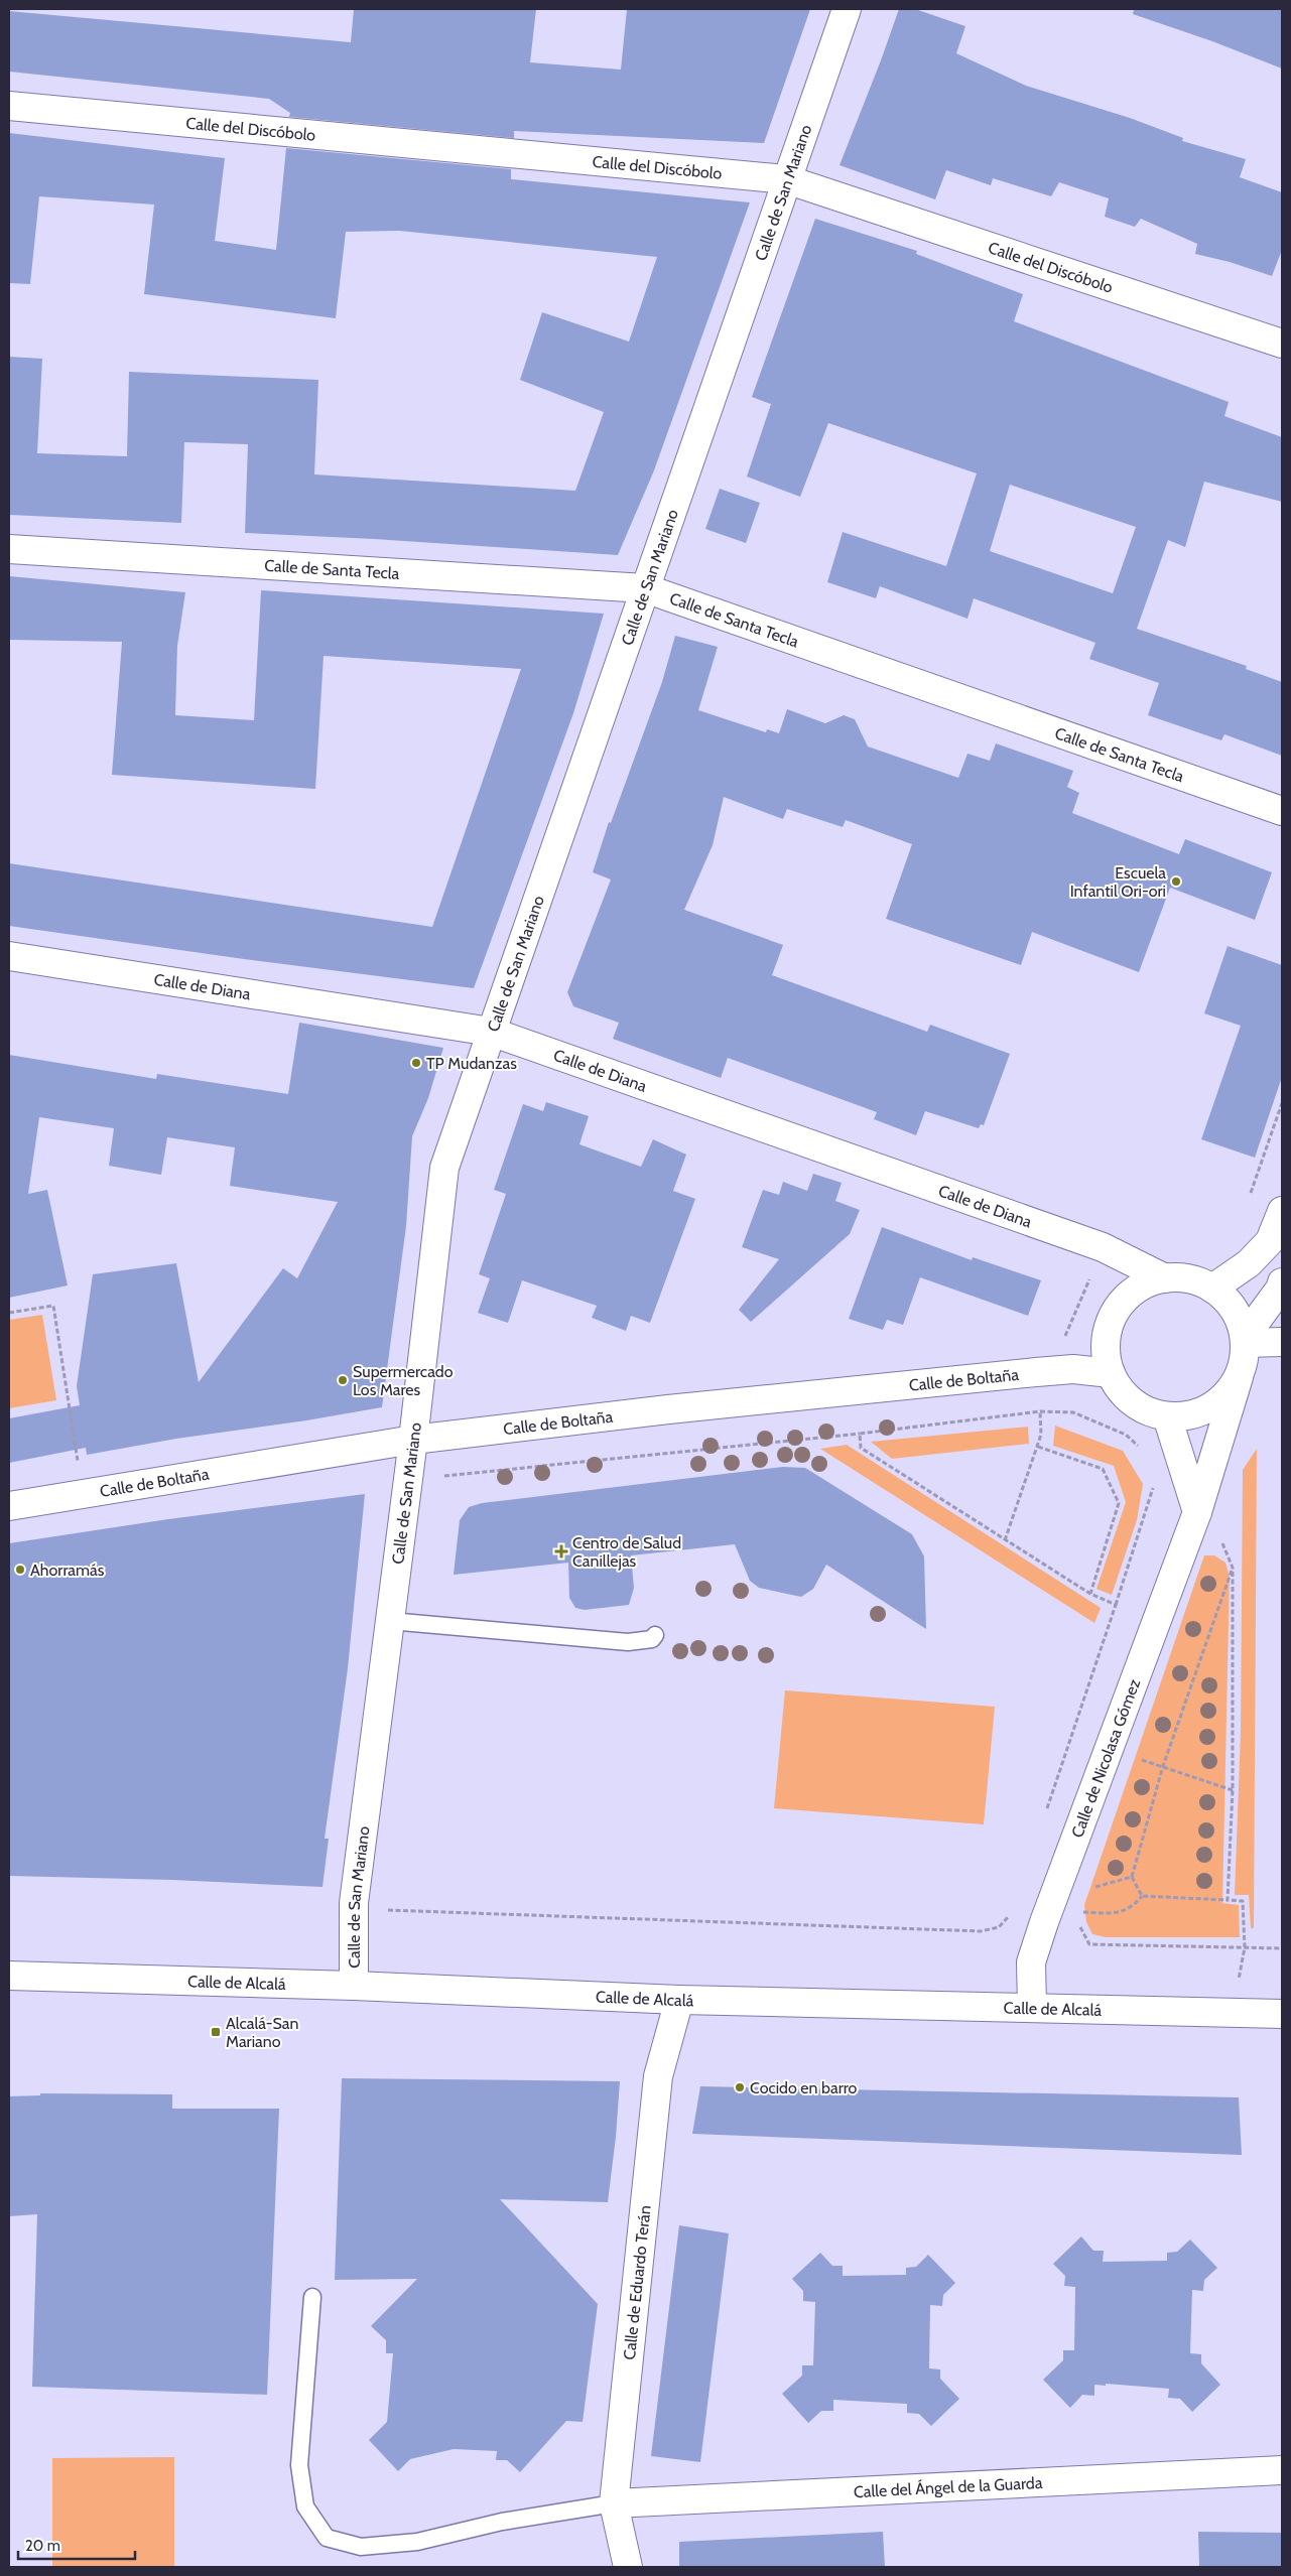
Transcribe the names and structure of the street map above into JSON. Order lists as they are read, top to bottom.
{
  "streets": {
    "street": [
      "Calle del Discóbolo",
      "Calle de San Mariano",
      "Calle de Santa Tecla",
      "Calle de Diana",
      "Calle de Boltaña",
      "Calle de Nicolasa Gómez",
      "Calle de Alcalá",
      "Calle de Eduardo Terán",
      "Calle del Ángel de la Guarda"
    ]
  },
  "crossings": [
    ["Calle del Discóbolo", "Calle de San Mariano"],
    ["Calle de San Mariano", "Calle de Santa Tecla"],
    ["Calle de San Mariano", "Calle de Diana"],
    ["Calle de San Mariano", "Calle de Boltaña"],
    ["Calle de San Mariano", "Calle de Alcalá"],
    ["Calle de Diana", "Calle de Boltaña"],
    ["Calle de Diana", "Calle de Nicolasa Gómez"],
    ["Calle de Boltaña", "Calle de Nicolasa Gómez"],
    ["Calle de Nicolasa Gómez", "Calle de Alcalá"],
    ["Calle de Alcalá", "Calle de Eduardo Terán"],
    ["Calle de Eduardo Terán", "Calle del Ángel de la Guarda"]
  ],
  "places": {
    "other": [
      "Escuela Infantil Ori-ori",
      "TP Mudanzas",
      "Supermercado Los Mares",
      "Ahorramás",
      "Cocido en barro"
    ],
    "health": ["Centro de Salud Canillejas"],
    "transit": ["Alcalá-San Mariano"]
  },
  "scale_bar": "20 m"
}
